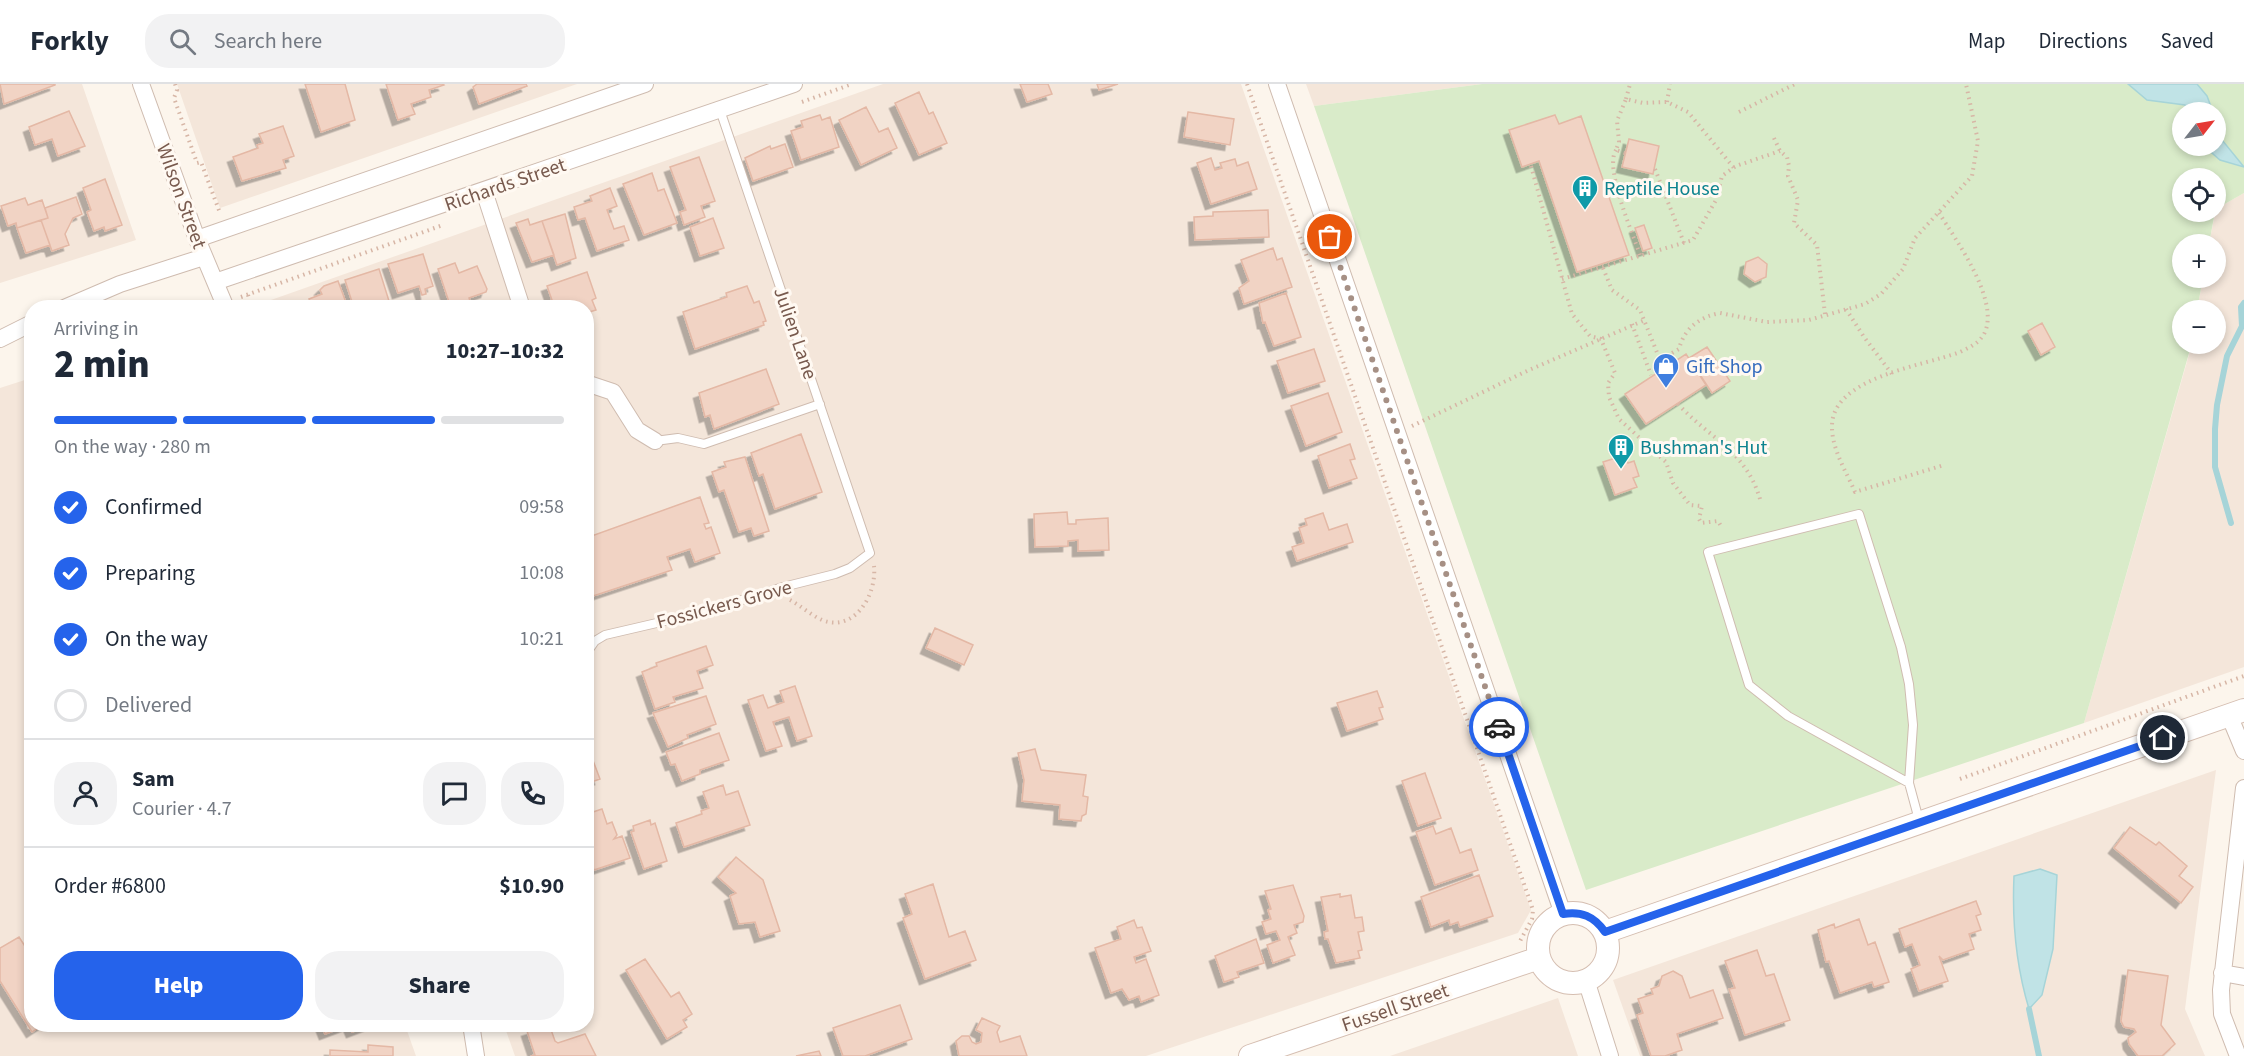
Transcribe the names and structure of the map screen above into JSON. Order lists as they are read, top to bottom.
{
  "streets": {
    "street": ["Richards Street", "Wilson Street", "Fussell Street"],
    "lane": ["Julien Lane", "Fossickers Grove"]
  },
  "crossings": [
    ["Richards Street", "Wilson Street"],
    ["Richards Street", "Julien Lane"],
    ["Julien Lane", "Fossickers Grove"]
  ],
  "places": {
    "building": ["Reptile House", "Bushman's Hut"],
    "shop": ["Gift Shop"]
  },
  "north": "top right",
  "page": {
    "header": "Forkly",
    "search": "Search here",
    "nav": ["Map", "Directions", "Saved"],
    "map_buttons": ["+", "−"],
    "heading": ["2 min", "Arriving in", "10:27–10:32"],
    "panel": [
      "Sam",
      "Courier · 4.7",
      "Order #6800",
      "$10.90"
    ],
    "bar": "On the way · 280 m",
    "list": [
      ["Confirmed", "09:58"],
      ["Preparing", "10:08"],
      ["On the way", "10:21"],
      "Delivered"
    ],
    "buttons": ["Help", "Share"]
  }
}
